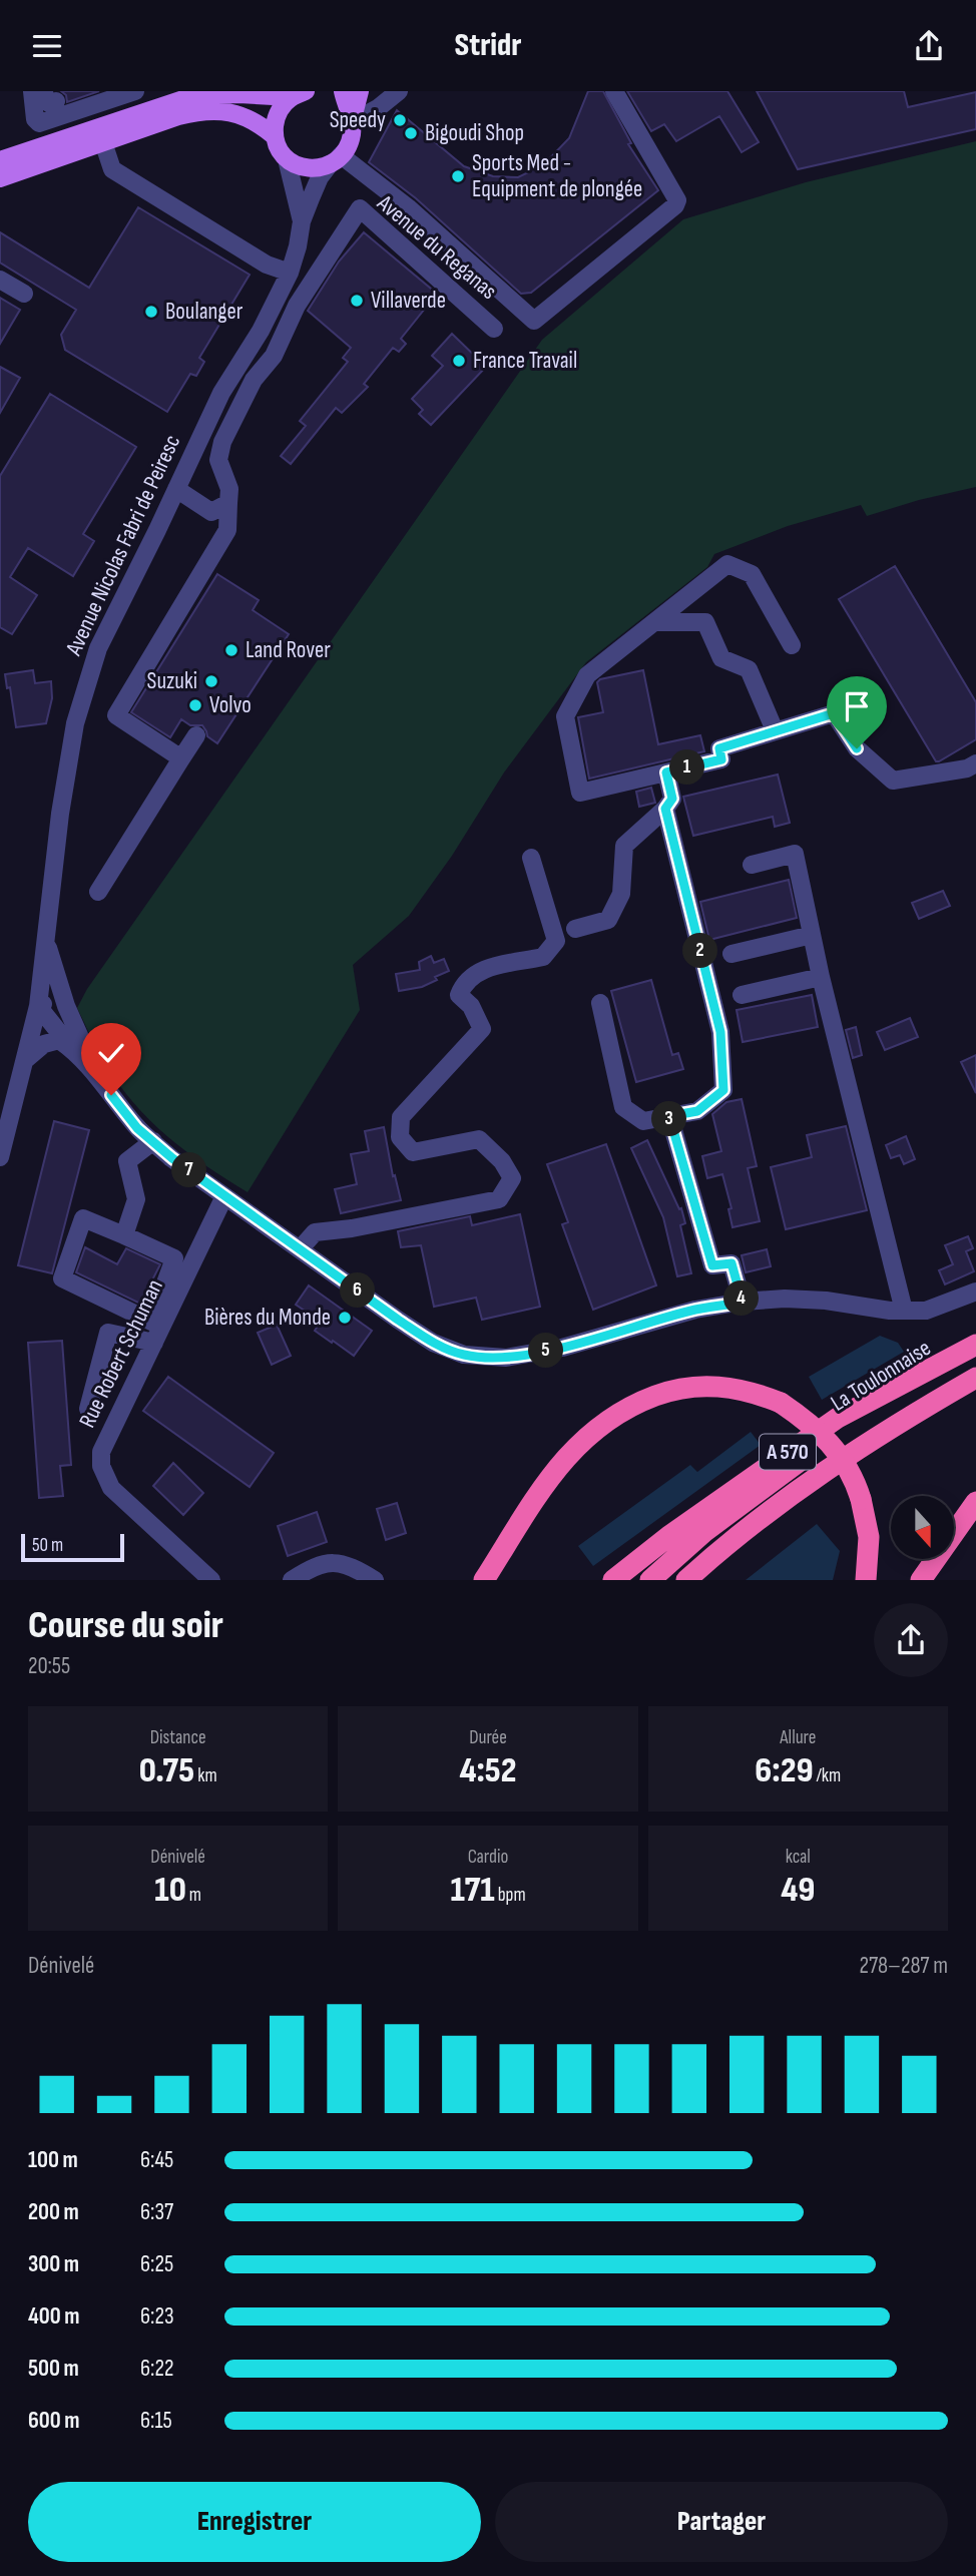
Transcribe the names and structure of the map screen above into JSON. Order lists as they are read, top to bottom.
{
  "streets": {
    "highway": ["La Toulonnaise", "A 570"],
    "street": ["Avenue du Reganas", "Avenue Nicolas Fabri de Peiresc", "Rue Robert Schuman"]
  },
  "crossings": [
    ["La Toulonnaise", "A 570"]
  ],
  "places": [
    "Speedy",
    "Bigoudi Shop",
    "Sports Med - Equipment de plongée",
    "Villaverde",
    "Boulanger",
    "France Travail",
    "Land Rover",
    "Suzuki",
    "Volvo",
    "Bières du Monde"
  ],
  "scale_bar": "50 m",
  "north": "bottom",
  "page": {
    "header": "Stridr",
    "pins": [
      "1",
      "2",
      "3",
      "7",
      "6",
      "4",
      "5"
    ],
    "scale": "50 m",
    "heading": ["Course du soir", "20:55"],
    "stats": [
      ["Distance", "0.75 km"],
      ["Durée", "4:52"],
      ["Allure", "6:29 /km"],
      ["Dénivelé", "10 m"],
      ["Cardio", "171 bpm"],
      ["kcal", "49"]
    ],
    "chart": ["Dénivelé", "278–287 m"],
    "list": [
      {
        "name": "100 m",
        "note": "6:45"
      },
      {
        "name": "200 m",
        "note": "6:37"
      },
      {
        "name": "300 m",
        "note": "6:25"
      },
      {
        "name": "400 m",
        "note": "6:23"
      },
      {
        "name": "500 m",
        "note": "6:22"
      },
      {
        "name": "600 m",
        "note": "6:15"
      }
    ],
    "buttons": ["Enregistrer", "Partager"]
  }
}
